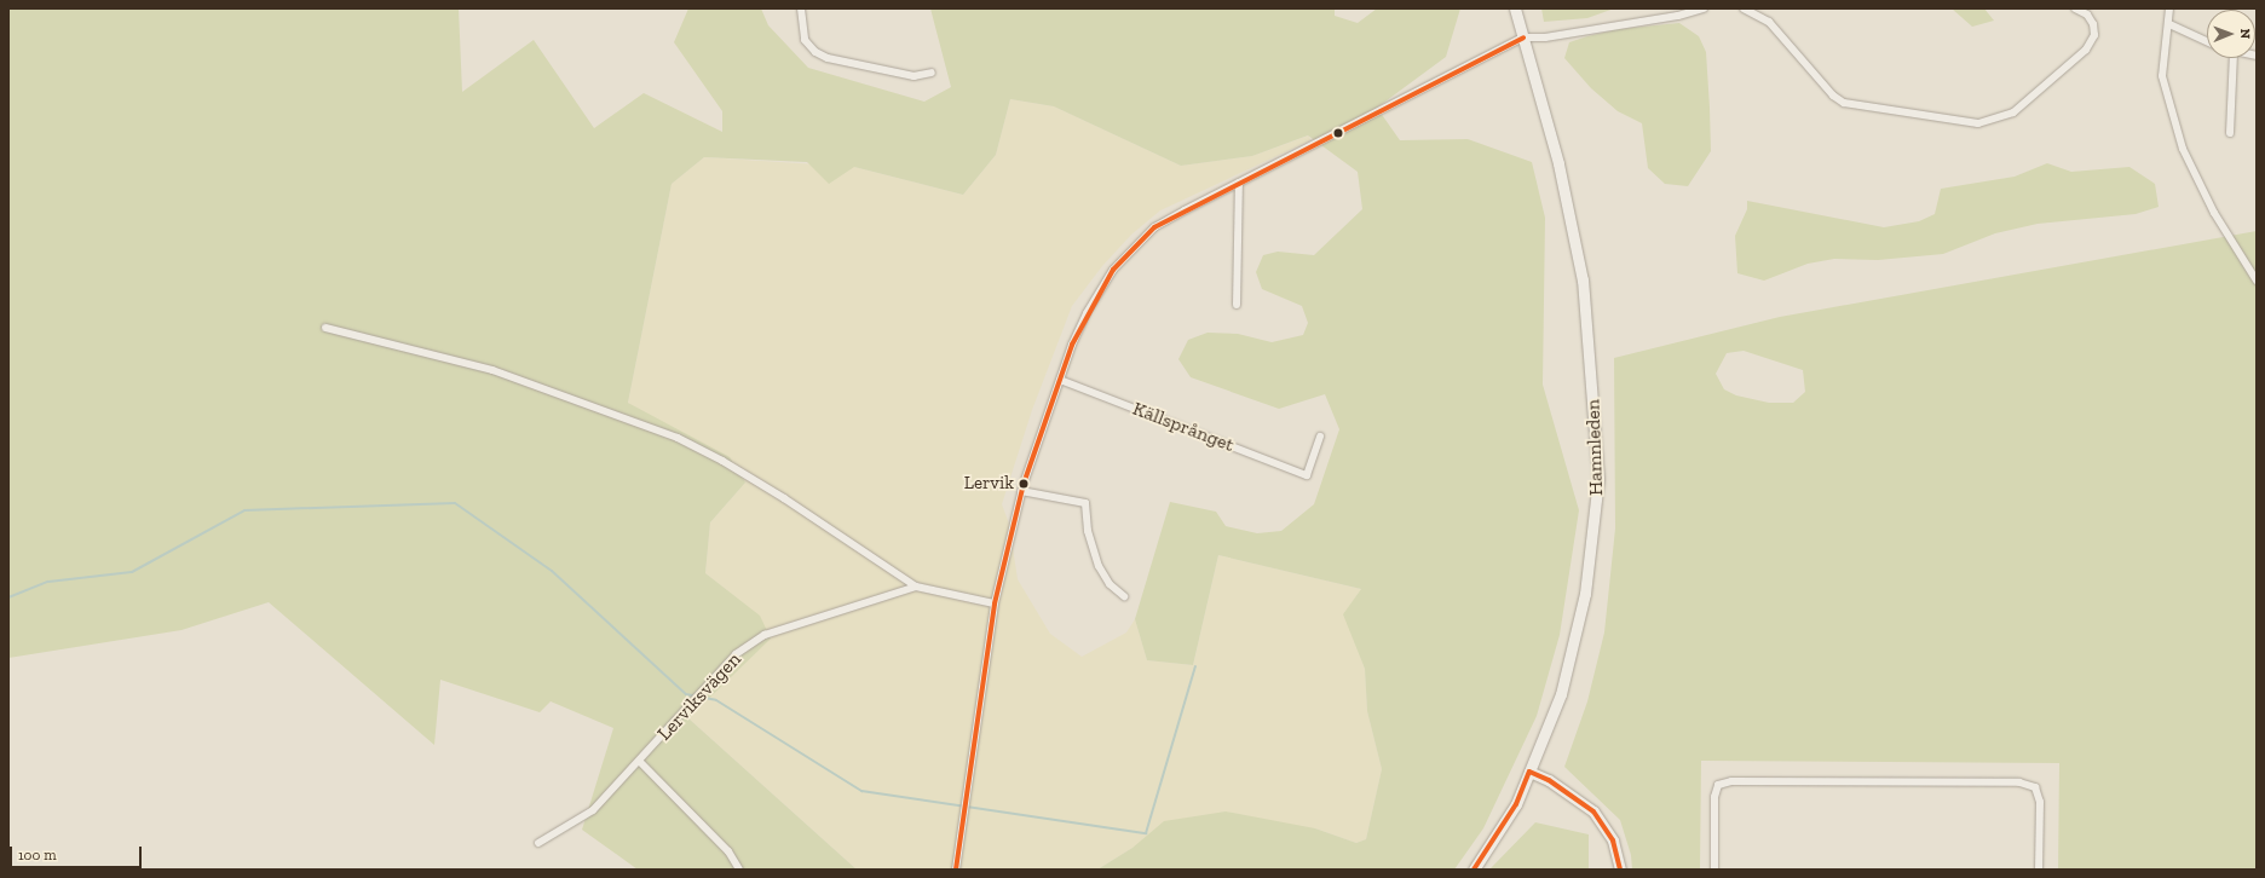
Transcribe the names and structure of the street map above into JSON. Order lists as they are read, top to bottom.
{
  "streets": {
    "main road": ["Hamnleden"],
    "street": ["Källsprånget", "Lerviksvägen"]
  },
  "places": ["Lervik"],
  "scale_bar": "100 m",
  "north": "right"
}
